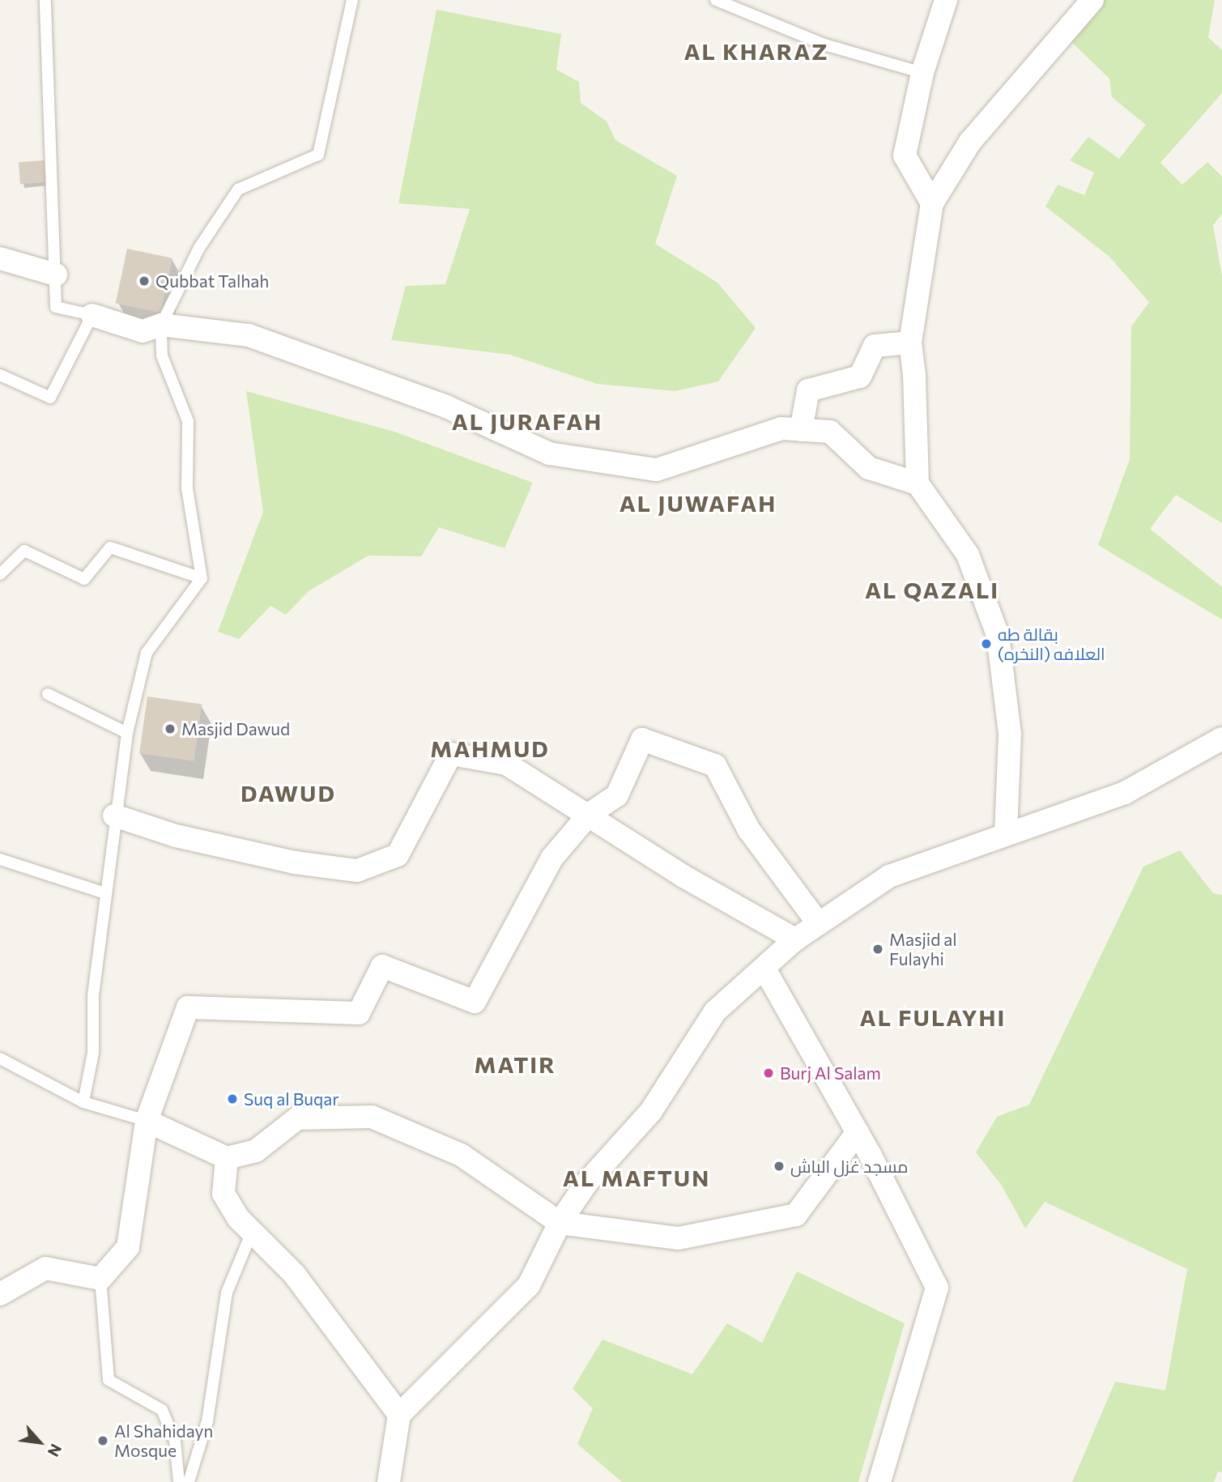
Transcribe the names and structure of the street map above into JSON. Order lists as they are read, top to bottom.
{
  "districts": [
    "AL KHARAZ",
    "AL JURAFAH",
    "AL JUWAFAH",
    "AL QAZALI",
    "MAHMUD",
    "DAWUD",
    "AL FULAYHI",
    "MATIR",
    "AL MAFTUN"
  ],
  "places": [
    "Qubbat Talhah",
    "بقالة طه العلافه (النخره)",
    "Masjid Dawud",
    "Masjid al Fulayhi",
    "Burj Al Salam",
    "Suq al Buqar",
    "مسجد غزل الباش",
    "Al Shahidayn Mosque"
  ],
  "north": "bottom right"
}
